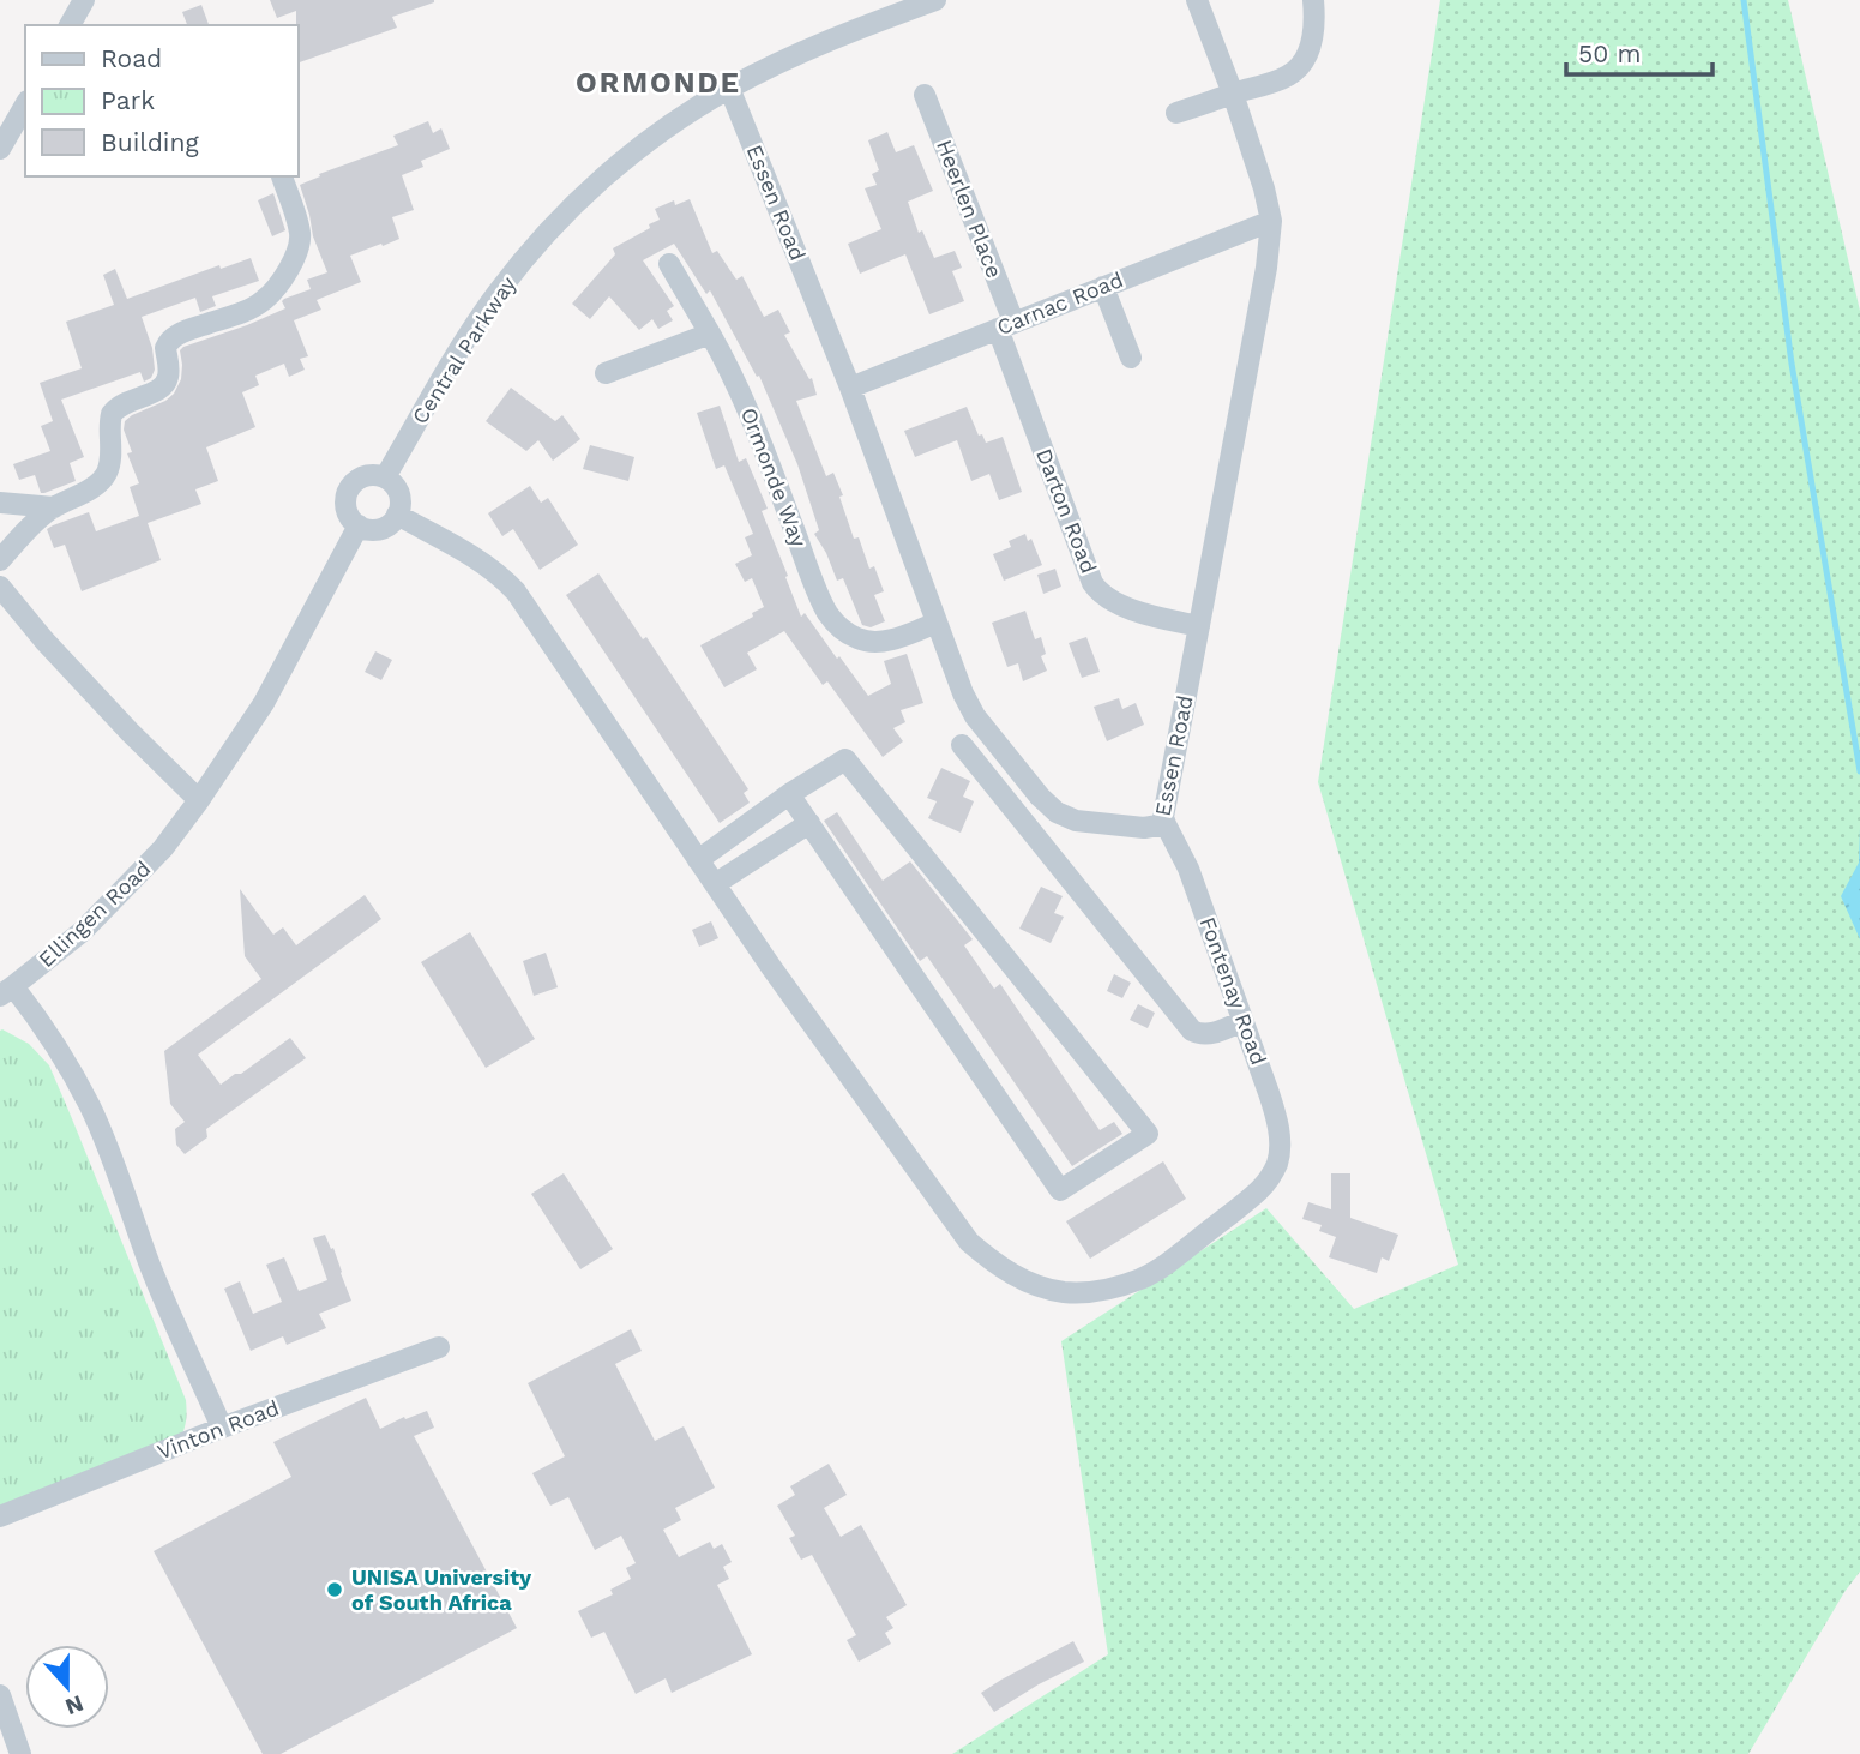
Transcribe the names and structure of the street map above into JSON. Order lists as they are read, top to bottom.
{
  "streets": {
    "street": [
      "Essen Road",
      "Heerlen Place",
      "Carnac Road",
      "Central Parkway",
      "Ormonde Way",
      "Darton Road",
      "Ellingen Road",
      "Fontenay Road",
      "Vinton Road"
    ]
  },
  "crossings": [
    ["Essen Road", "Carnac Road"],
    ["Essen Road", "Central Parkway"],
    ["Essen Road", "Ormonde Way"],
    ["Essen Road", "Darton Road"],
    ["Essen Road", "Fontenay Road"],
    ["Heerlen Place", "Carnac Road"],
    ["Heerlen Place", "Darton Road"],
    ["Carnac Road", "Darton Road"],
    ["Ellingen Road", "Vinton Road"]
  ],
  "districts": ["ORMONDE"],
  "places": ["UNISA University of South Africa"],
  "legend": ["Road", "Park", "Building"],
  "scale_bar": "50 m",
  "north": "bottom"
}
